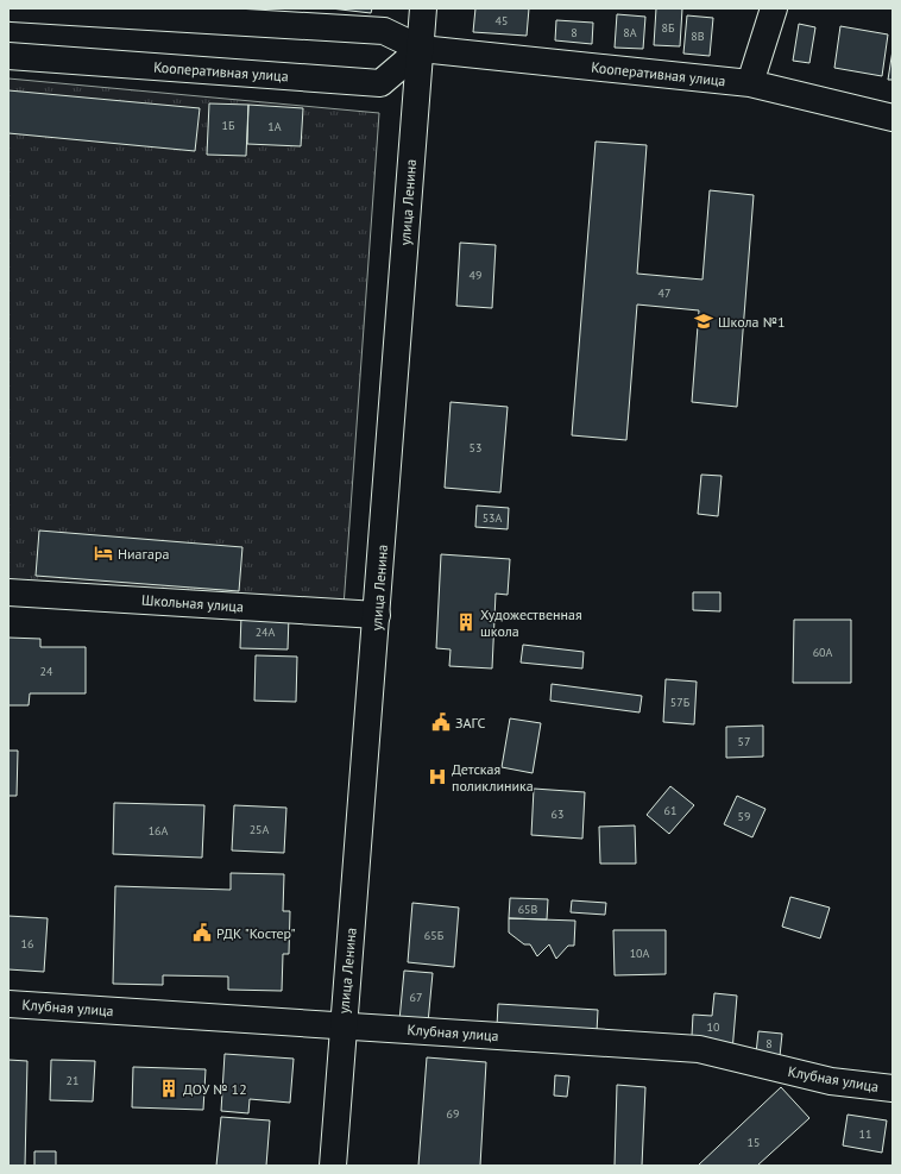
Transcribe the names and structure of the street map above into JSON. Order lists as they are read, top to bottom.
{
  "streets": {
    "street": [
      "Кооперативная улица",
      "улица Ленина",
      "Школьная улица",
      "Клубная улица"
    ]
  },
  "crossings": [
    ["Кооперативная улица", "улица Ленина"],
    ["улица Ленина", "Школьная улица"],
    ["улица Ленина", "Клубная улица"]
  ],
  "places": {
    "school or university": ["Школа №1"],
    "hotel": ["Ниагара"],
    "building": ["Художественная школа", "ДОУ № 12"],
    "public building": ["ЗАГС", "РДК \"Костер\""],
    "hospital": ["Детская поликлиника"]
  },
  "house_numbers": [
    "45",
    "8Б",
    "8",
    "8А",
    "8В",
    "1Б",
    "1А",
    "49",
    "47",
    "53",
    "53А",
    "24А",
    "60А",
    "24",
    "57Б",
    "57",
    "61",
    "63",
    "59",
    "25А",
    "16А",
    "65В",
    "65Б",
    "16",
    "10А",
    "67",
    "10",
    "8",
    "21",
    "69",
    "11",
    "15"
  ]
}
